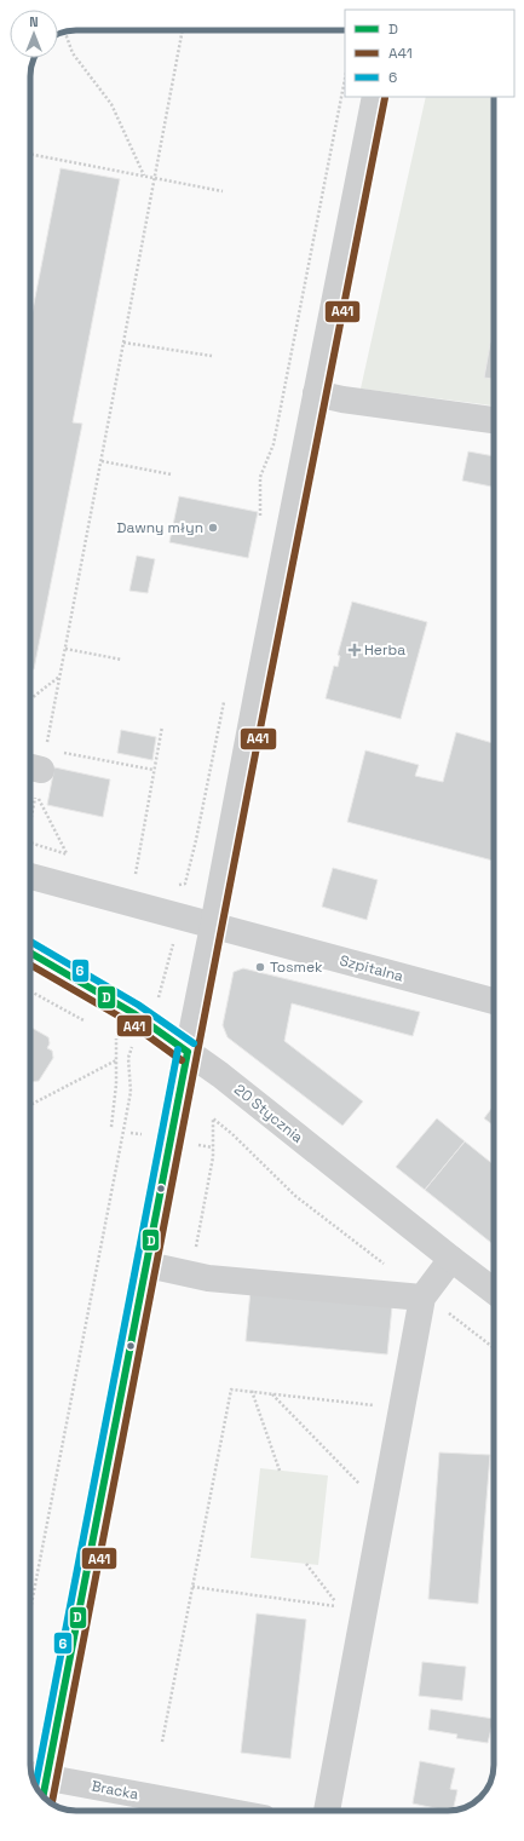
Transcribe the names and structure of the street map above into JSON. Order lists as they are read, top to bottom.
{
  "streets": {
    "street": ["Szpitalna", "20 Stycznia", "Bracka"]
  },
  "places": {
    "other": ["Dawny młyn", "Tosmek"],
    "health": ["Herba"]
  },
  "lines": ["transit line A41", "transit line 6", "transit line D"],
  "legend": ["D", "A41", "6"],
  "north": "top"
}
